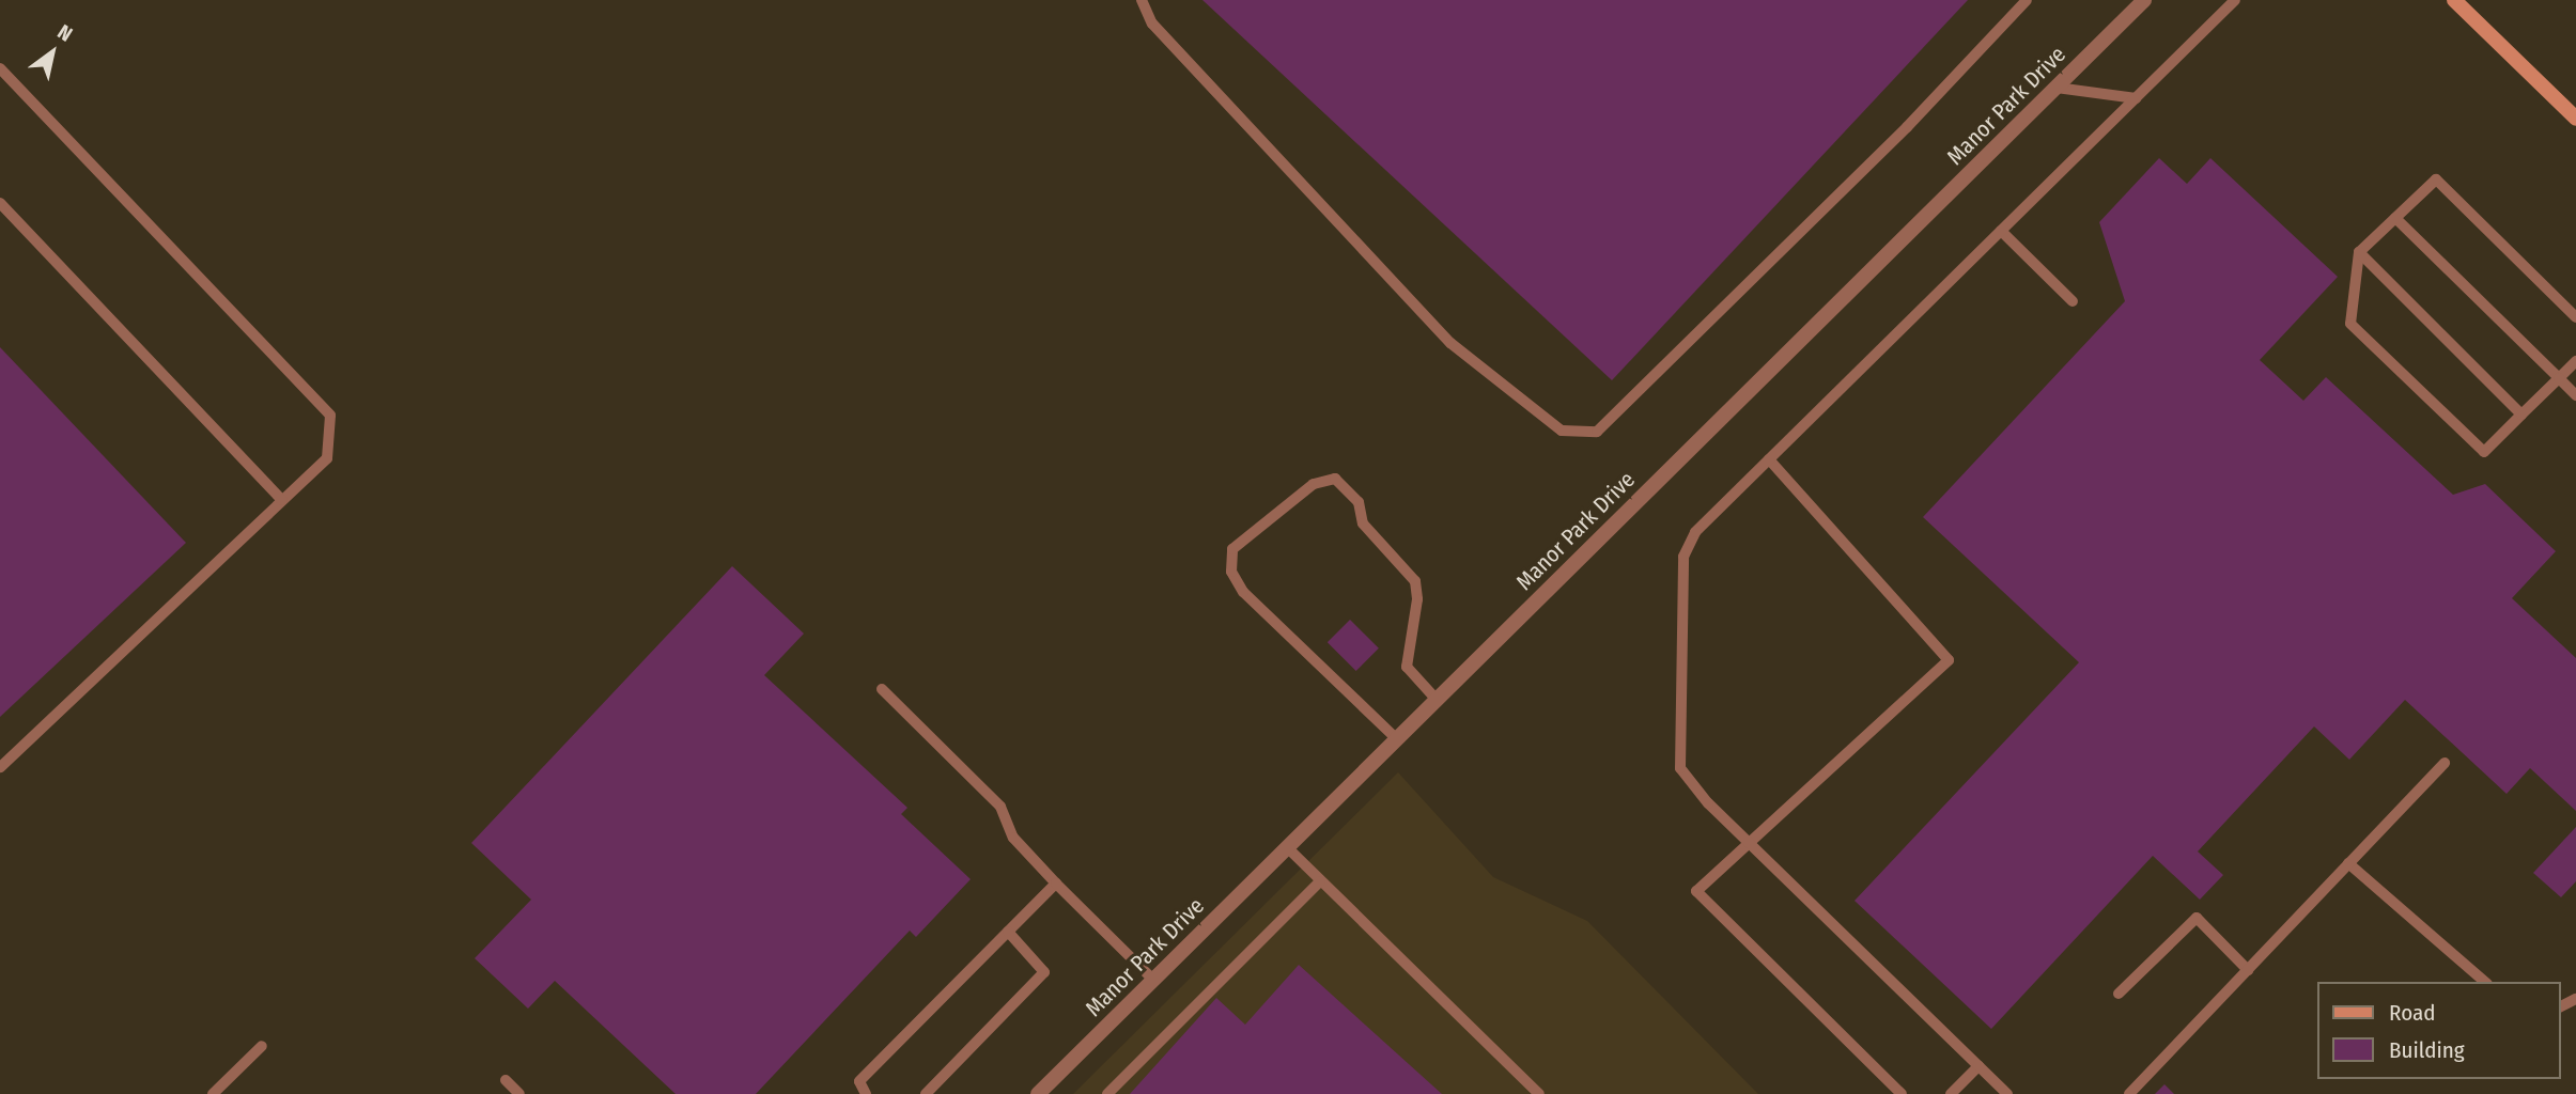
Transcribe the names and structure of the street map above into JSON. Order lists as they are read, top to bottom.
{
  "streets": {
    "street": ["Manor Park Drive"]
  },
  "legend": ["Road", "Building"],
  "north": "top right"
}
